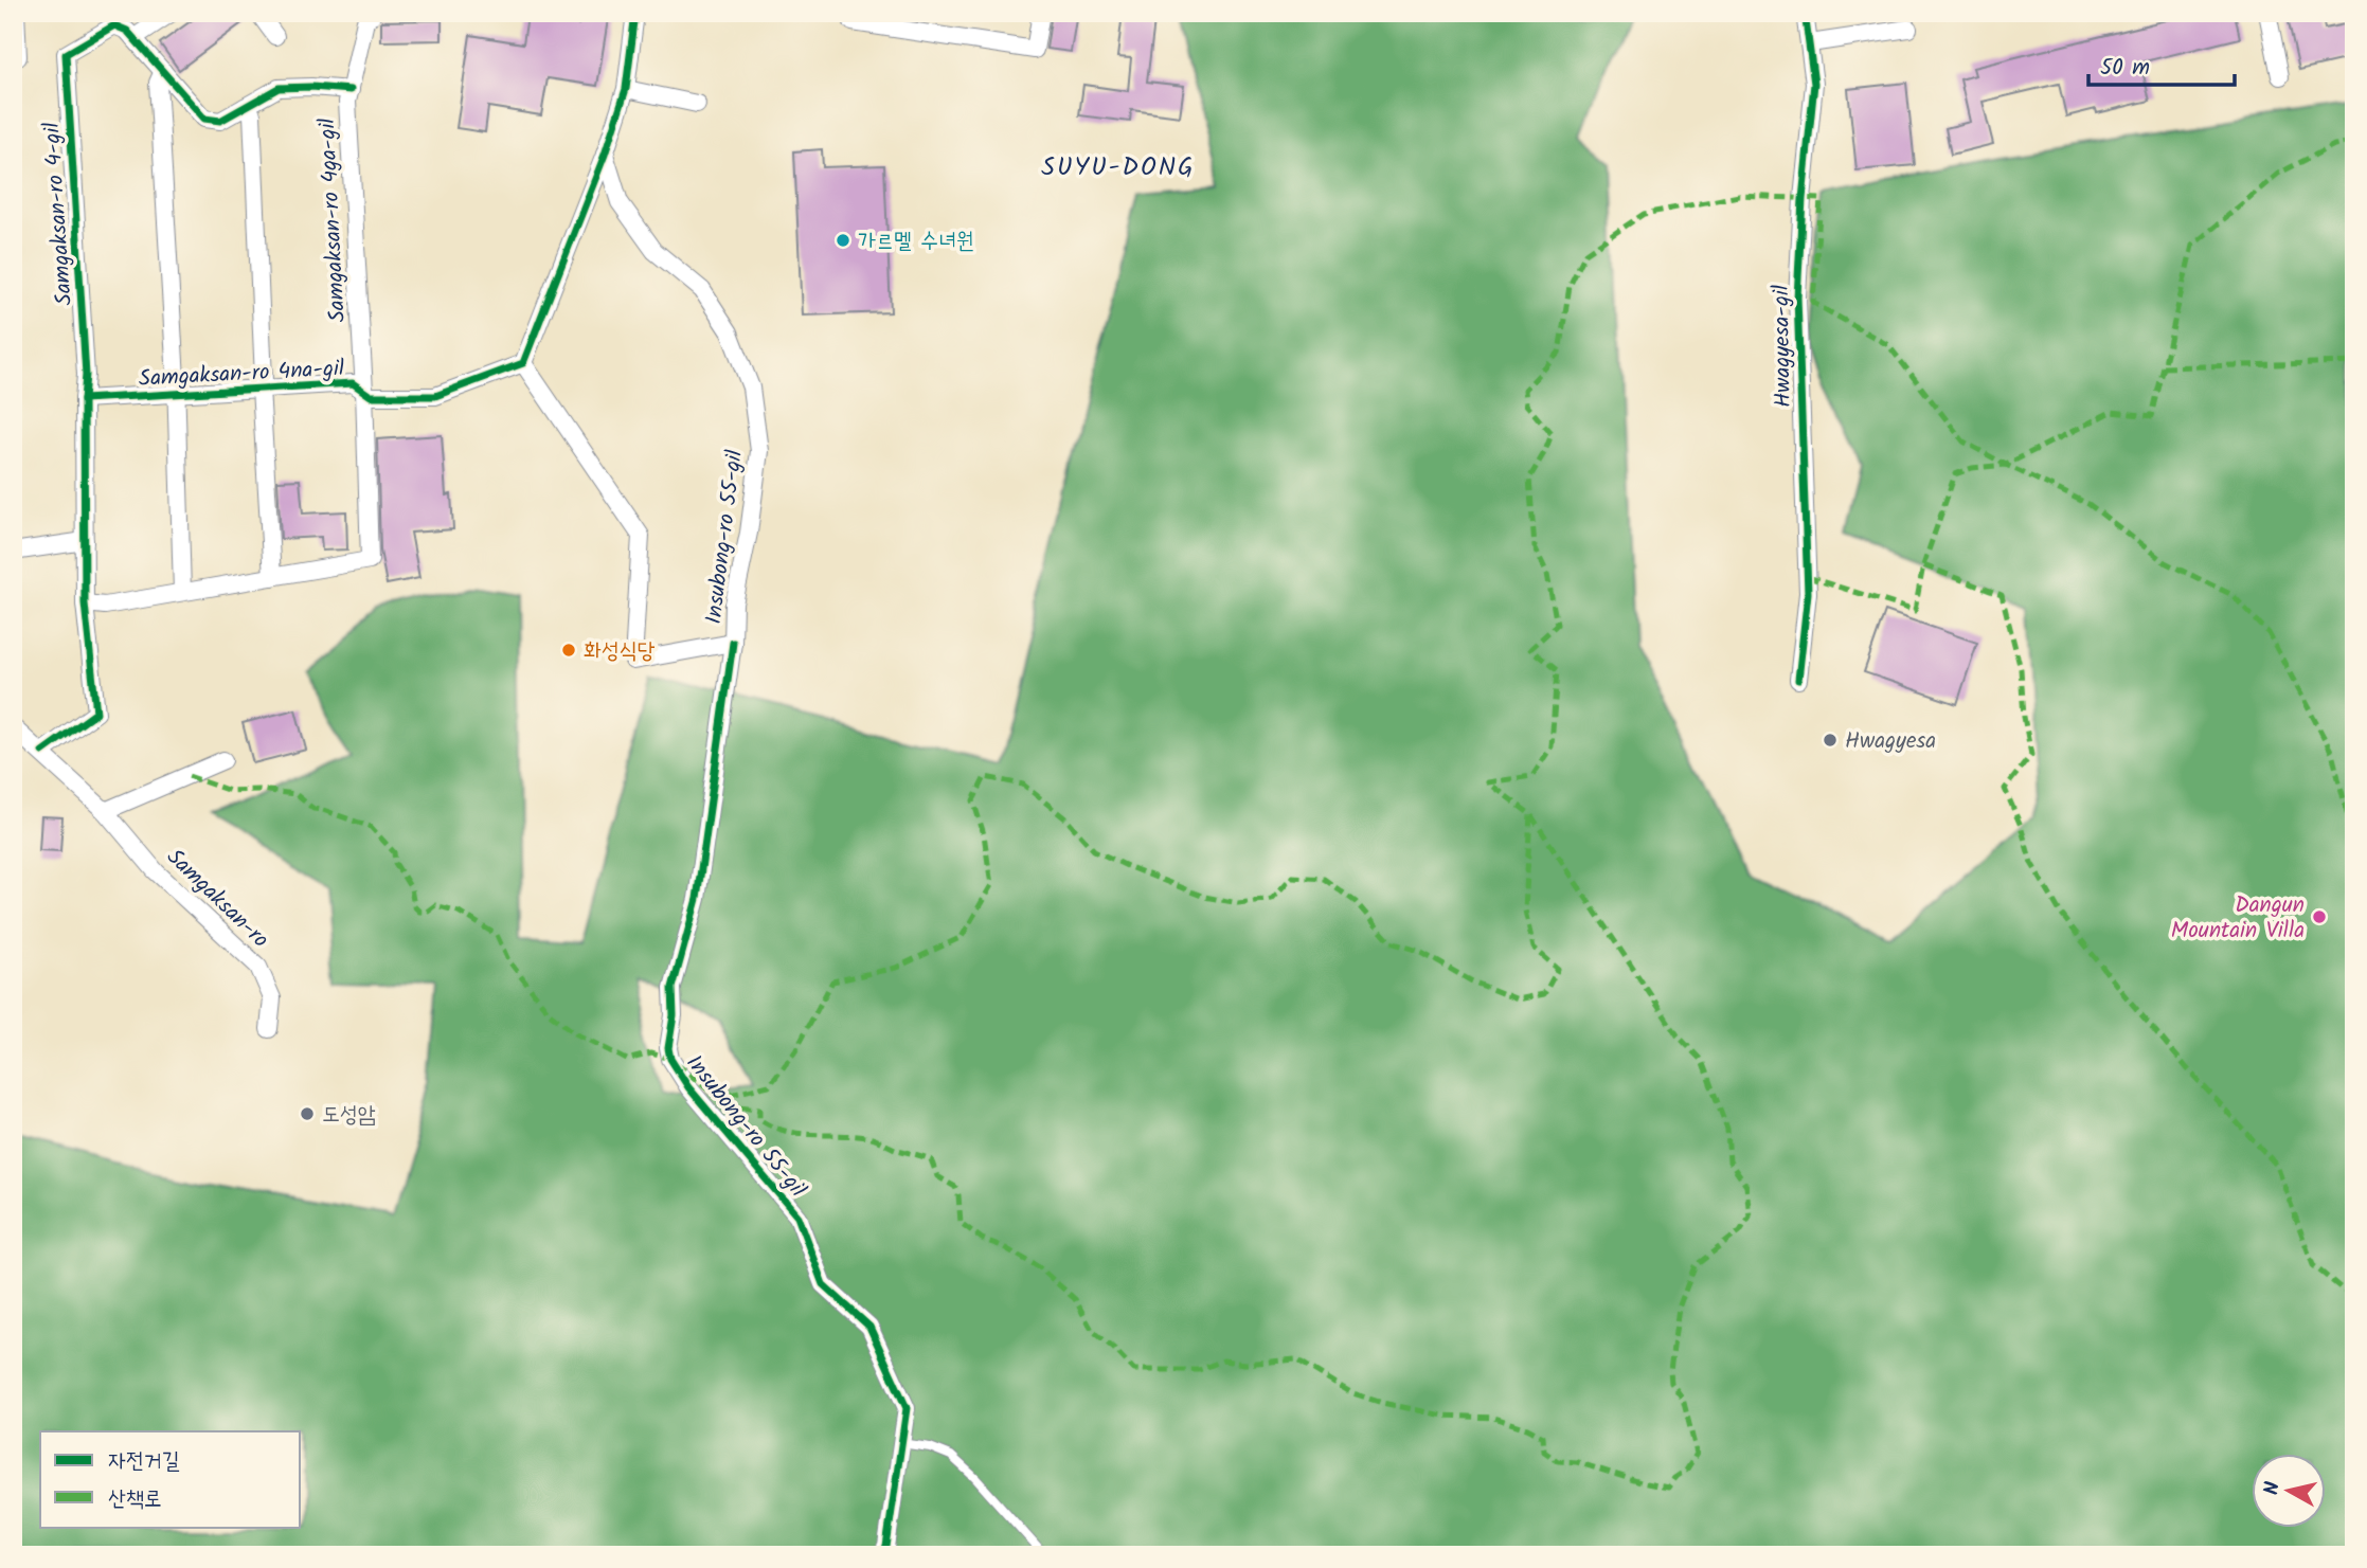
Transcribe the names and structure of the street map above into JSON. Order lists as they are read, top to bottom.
{
  "streets": {
    "street": [
      "Samgaksan-ro 4-gil",
      "Samgaksan-ro 4ga-gil",
      "Hwagyesa-gil",
      "Samgaksan-ro 4na-gil",
      "Insubong-ro 55-gil",
      "Samgaksan-ro"
    ]
  },
  "crossings": [
    ["Samgaksan-ro 4-gil", "Samgaksan-ro 4ga-gil"],
    ["Samgaksan-ro 4-gil", "Samgaksan-ro 4na-gil"],
    ["Samgaksan-ro 4-gil", "Samgaksan-ro"],
    ["Samgaksan-ro 4ga-gil", "Samgaksan-ro 4na-gil"],
    ["Samgaksan-ro 4na-gil", "Insubong-ro 55-gil"]
  ],
  "districts": ["SUYU-DONG"],
  "places": [
    "가르멜 수녀원",
    "화성식당",
    "Hwagyesa",
    "Dangun Mountain Villa",
    "도성암"
  ],
  "legend": ["자전거길", "산책로"],
  "scale_bar": "50 m",
  "north": "left"
}
